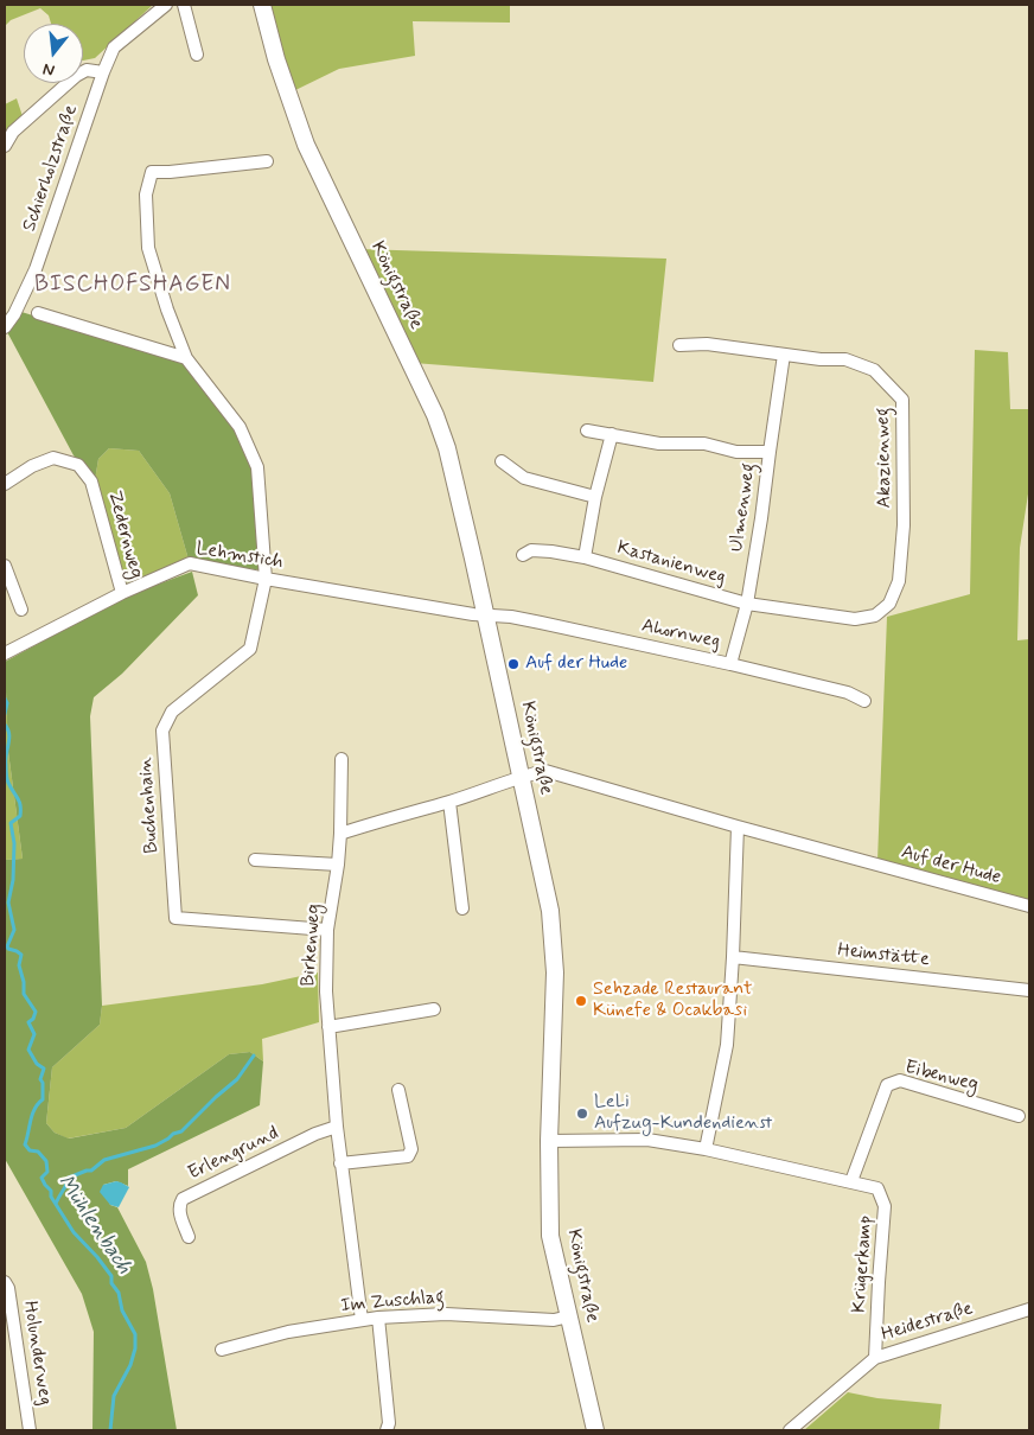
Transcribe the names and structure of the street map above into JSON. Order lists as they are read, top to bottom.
{
  "streets": {
    "main road": ["Königstraße"],
    "street": [
      "Schierholzstraße",
      "Akazienweg",
      "Ulmenweg",
      "Zedernweg",
      "Lehmstich",
      "Kastanienweg",
      "Ahornweg",
      "Buchenhain",
      "Auf der Hude",
      "Birkenweg",
      "Heimstätte",
      "Eibenweg",
      "Erlengrund",
      "Krügerkamp",
      "Im Zuschlag",
      "Heidestraße",
      "Holunderweg"
    ]
  },
  "crossings": [
    ["Königstraße", "Lehmstich"],
    ["Königstraße", "Ahornweg"],
    ["Königstraße", "Auf der Hude"],
    ["Königstraße", "Krügerkamp"],
    ["Königstraße", "Im Zuschlag"],
    ["Akazienweg", "Ulmenweg"],
    ["Akazienweg", "Kastanienweg"],
    ["Ulmenweg", "Kastanienweg"],
    ["Ulmenweg", "Ahornweg"],
    ["Zedernweg", "Lehmstich"],
    ["Lehmstich", "Ahornweg"],
    ["Lehmstich", "Buchenhain"],
    ["Buchenhain", "Birkenweg"],
    ["Birkenweg", "Erlengrund"],
    ["Birkenweg", "Im Zuschlag"],
    ["Eibenweg", "Krügerkamp"],
    ["Krügerkamp", "Heidestraße"]
  ],
  "districts": ["BISCHOFSHAGEN"],
  "water": ["Mühlenbach"],
  "places": ["Auf der Hude", "Sehzade Restaurant Künefe & Ocakbasi", "LeLi Aufzug-Kundendienst"],
  "north": "bottom"
}
